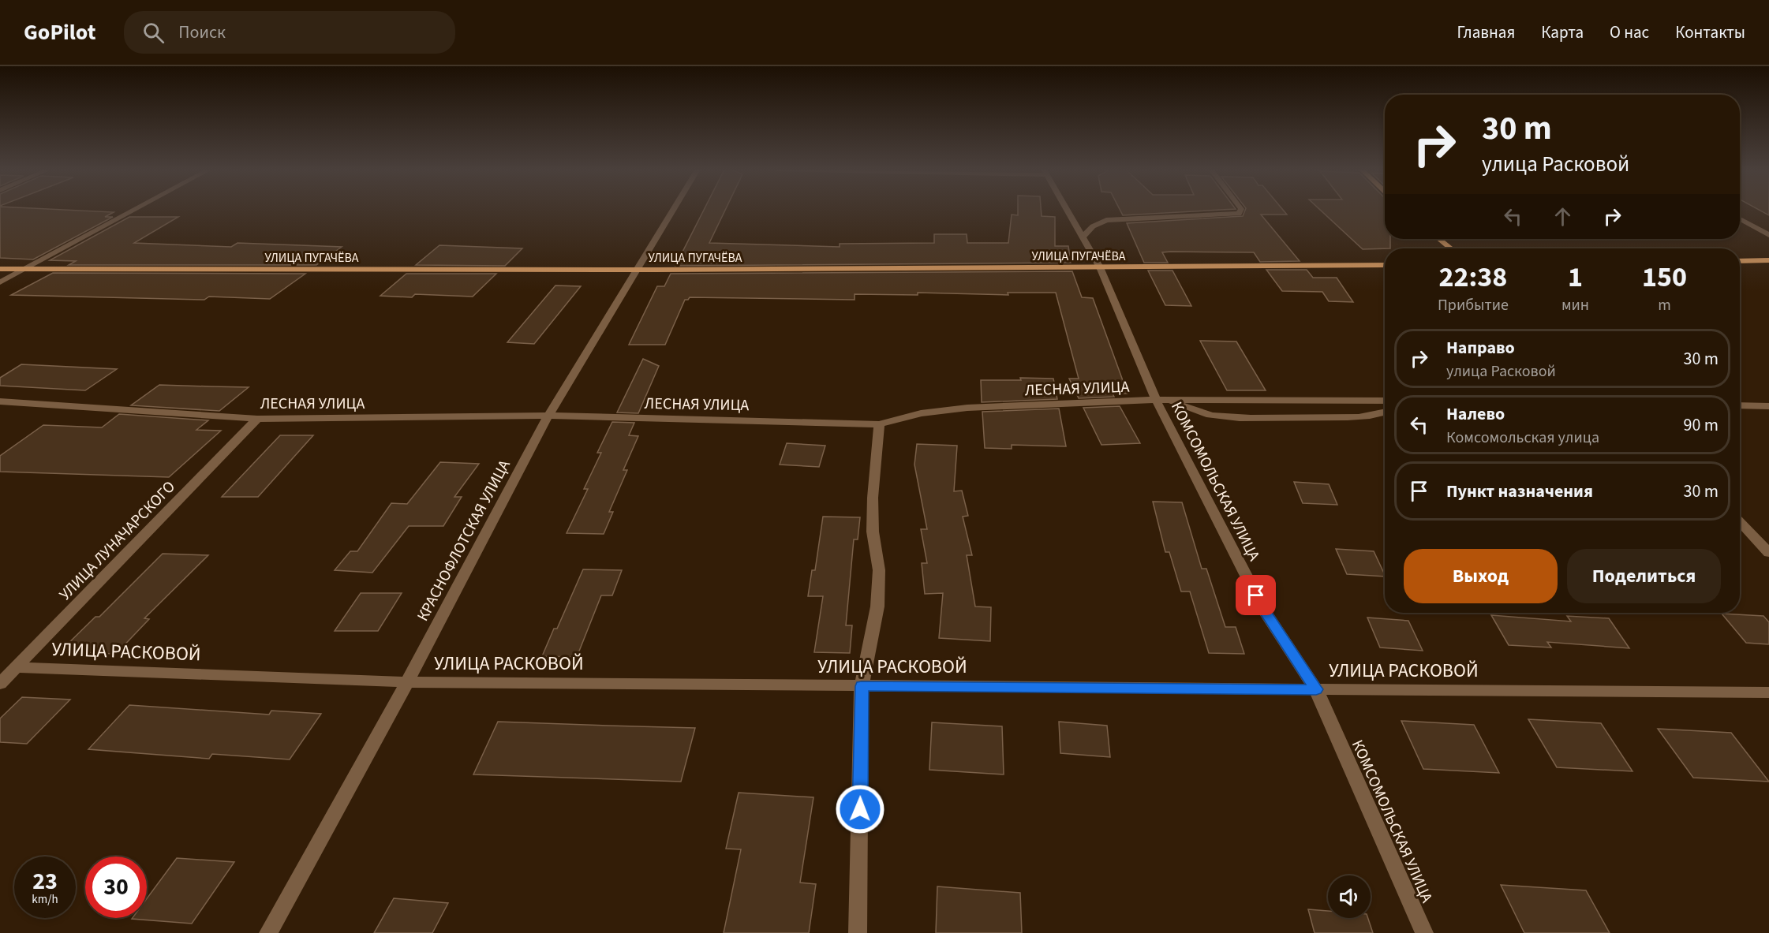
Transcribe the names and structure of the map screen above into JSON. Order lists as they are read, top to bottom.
{
  "streets": {
    "main road": ["УЛИЦА ПУГАЧЁВА"],
    "street": [
      "ЛЕСНАЯ УЛИЦА",
      "КОМСОМОЛЬСКАЯ УЛИЦА",
      "УЛИЦА ЛУНАЧАРСКОГО",
      "КРАСНОФЛОТСКАЯ УЛИЦА",
      "УЛИЦА РАСКОВОЙ"
    ]
  },
  "crossings": [
    ["УЛИЦА ПУГАЧЁВА", "КОМСОМОЛЬСКАЯ УЛИЦА"],
    ["УЛИЦА ПУГАЧЁВА", "КРАСНОФЛОТСКАЯ УЛИЦА"],
    ["ЛЕСНАЯ УЛИЦА", "КОМСОМОЛЬСКАЯ УЛИЦА"],
    ["ЛЕСНАЯ УЛИЦА", "УЛИЦА ЛУНАЧАРСКОГО"],
    ["ЛЕСНАЯ УЛИЦА", "КРАСНОФЛОТСКАЯ УЛИЦА"],
    ["КОМСОМОЛЬСКАЯ УЛИЦА", "УЛИЦА РАСКОВОЙ"],
    ["УЛИЦА ЛУНАЧАРСКОГО", "УЛИЦА РАСКОВОЙ"],
    ["КРАСНОФЛОТСКАЯ УЛИЦА", "УЛИЦА РАСКОВОЙ"]
  ],
  "page": {
    "header": "GoPilot",
    "search": "Поиск",
    "nav": [
      "Главная",
      "Карта",
      "О нас",
      "Контакты"
    ],
    "turn": ["30 m", "улица Расковой"],
    "eta": [
      "22:38",
      "Прибытие",
      "1",
      "мин",
      "150",
      "m"
    ],
    "list": [
      {
        "name": "Направо",
        "note": "улица Расковой",
        "value": "30 m"
      },
      {
        "name": "Налево",
        "note": "Комсомольская улица",
        "value": "90 m"
      },
      {
        "name": "Пункт назначения",
        "value": "30 m"
      }
    ],
    "buttons": ["Выход", "Поделиться"],
    "speed": "23 km/h",
    "limit": "30"
  }
}
